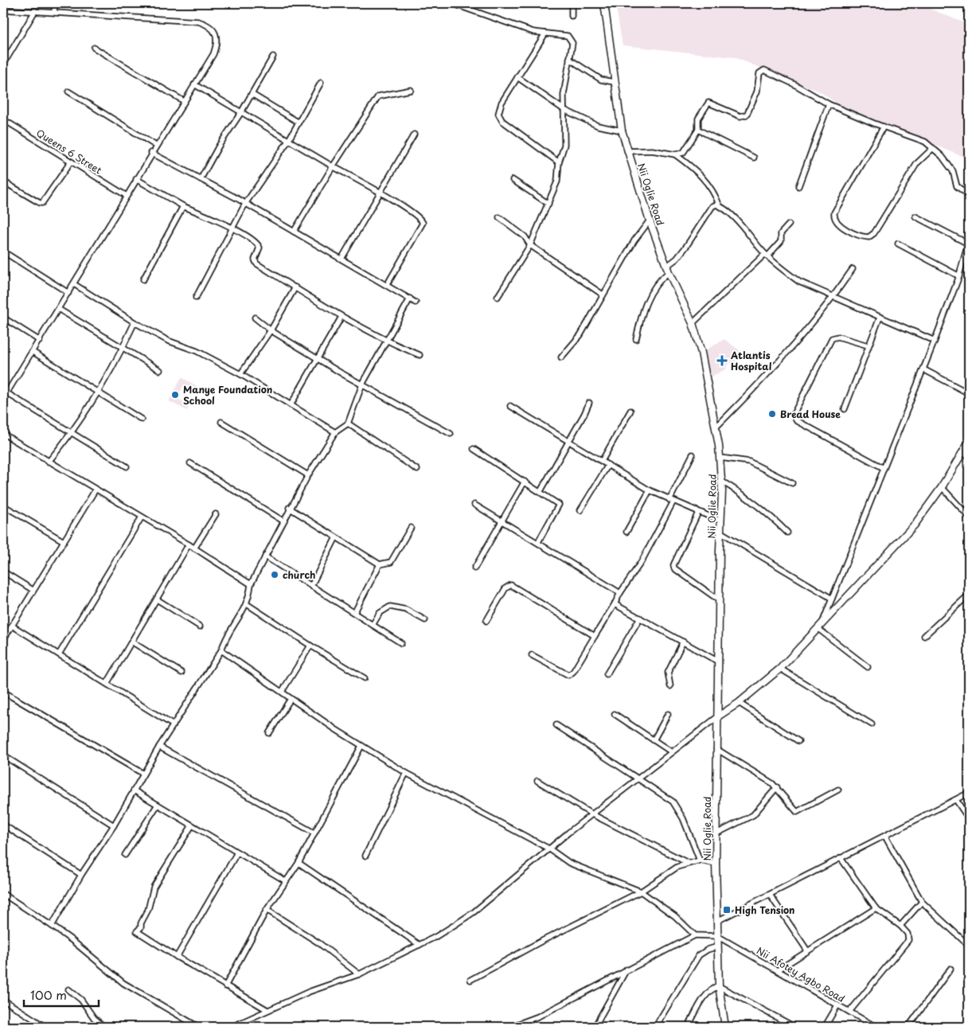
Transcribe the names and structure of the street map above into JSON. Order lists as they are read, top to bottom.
{
  "streets": {
    "street": ["Queens 6 Street", "Nii Oglie Road", "Nii Afotey Agbo Road"]
  },
  "crossings": [
    ["Nii Oglie Road", "Nii Afotey Agbo Road"]
  ],
  "places": {
    "health": ["Atlantis Hospital"],
    "other": ["Manye Foundation School", "Bread House", "church"],
    "transit": ["High Tension"]
  },
  "scale_bar": "100 m"
}
